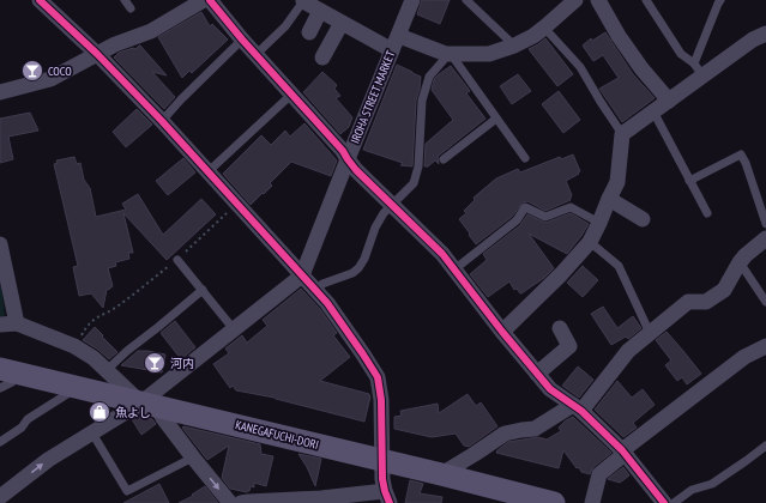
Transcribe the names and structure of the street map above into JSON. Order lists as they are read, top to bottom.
{
  "streets": {
    "main road": ["KANEGAFUCHI-DORI"],
    "street": ["IROHA STREET MARKET"]
  },
  "places": {
    "bar": ["COCO", "河内"],
    "shop": ["魚よし"]
  }
}
